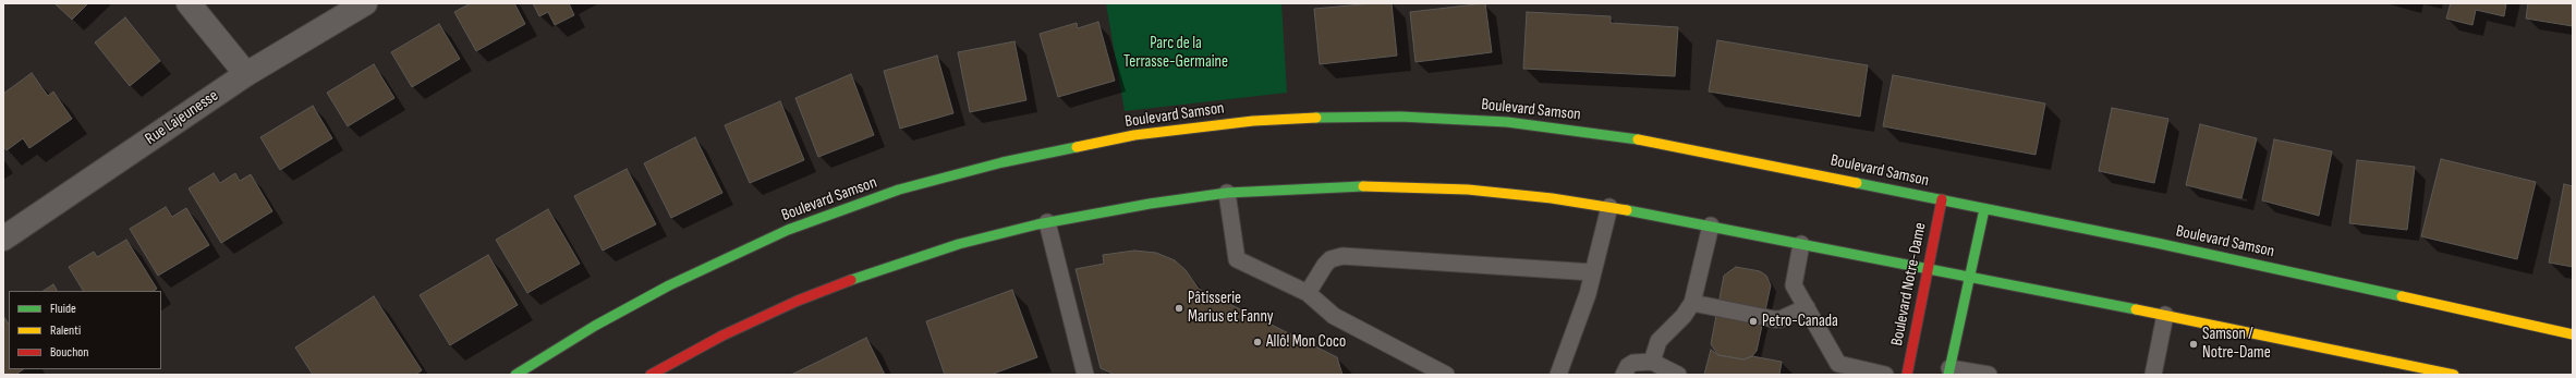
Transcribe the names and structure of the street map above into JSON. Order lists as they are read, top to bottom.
{
  "streets": {
    "street": ["Boulevard Samson", "Rue Lajeunesse", "Boulevard Notre-Dame"]
  },
  "crossings": [
    ["Boulevard Samson", "Boulevard Notre-Dame"]
  ],
  "parks": ["Parc de la Terrasse-Germaine"],
  "places": [
    "Pâtisserie Marius et Fanny",
    "Petro-Canada",
    "Allô! Mon Coco",
    "Samson / Notre-Dame"
  ],
  "legend": ["Fluide", "Ralenti", "Bouchon"]
}
